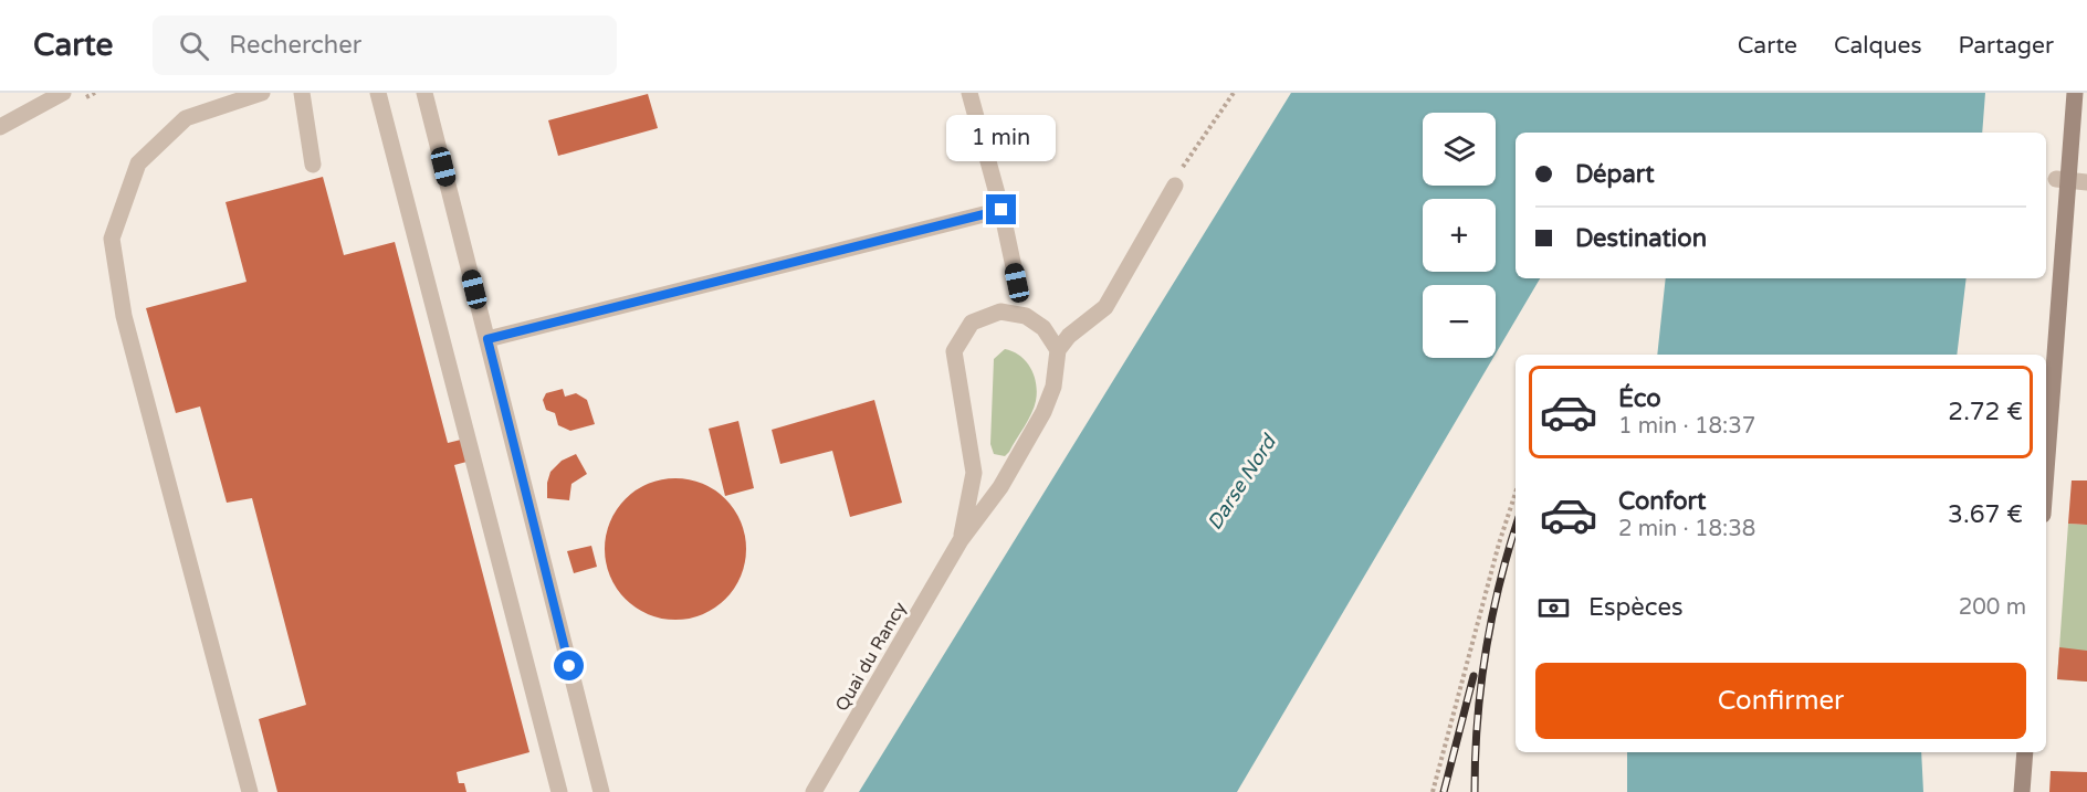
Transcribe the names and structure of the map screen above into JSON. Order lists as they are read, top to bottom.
{
  "streets": {
    "street": ["Quai du Rancy"]
  },
  "water": ["Darse Nord"],
  "page": {
    "header": "Carte",
    "search": "Rechercher",
    "nav": ["Carte", "Calques", "Partager"],
    "map_buttons": ["+", "−"],
    "bubble": "1 min",
    "banner": ["Départ", "Destination"],
    "list": [
      {
        "name": "Éco",
        "note": "1 min · 18:37",
        "value": "2.72 €"
      },
      {
        "name": "Confort",
        "note": "2 min · 18:38",
        "value": "3.67 €"
      }
    ],
    "pay": ["Espèces", "200 m"],
    "buttons": "Confirmer"
  }
}
